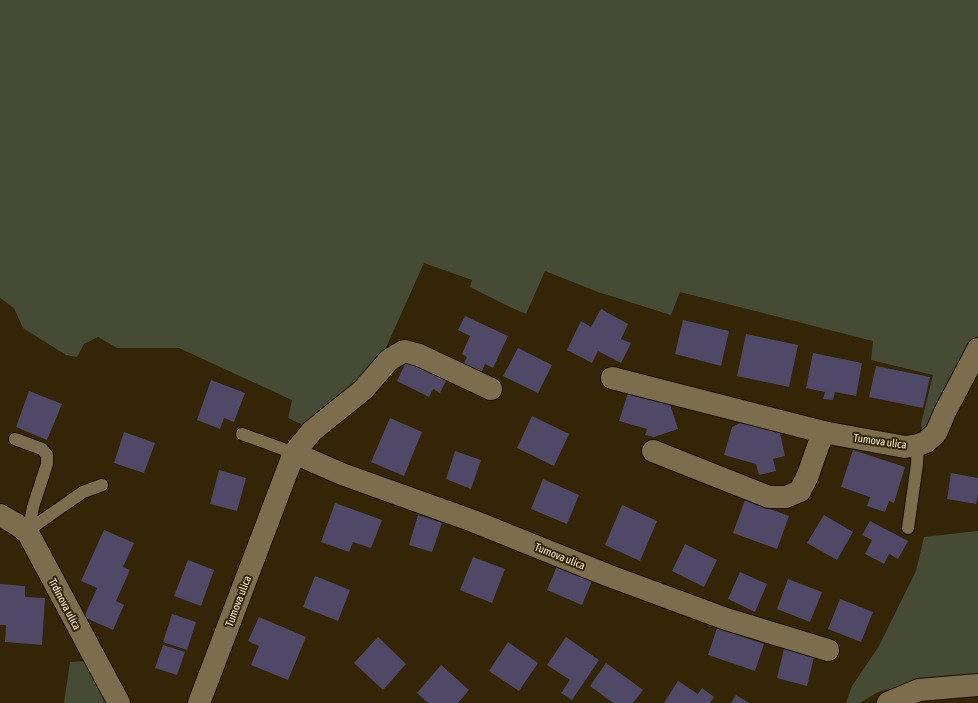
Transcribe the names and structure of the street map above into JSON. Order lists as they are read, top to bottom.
{
  "streets": {
    "street": ["Tumova ulica", "Trdinova ulica"]
  }
}
